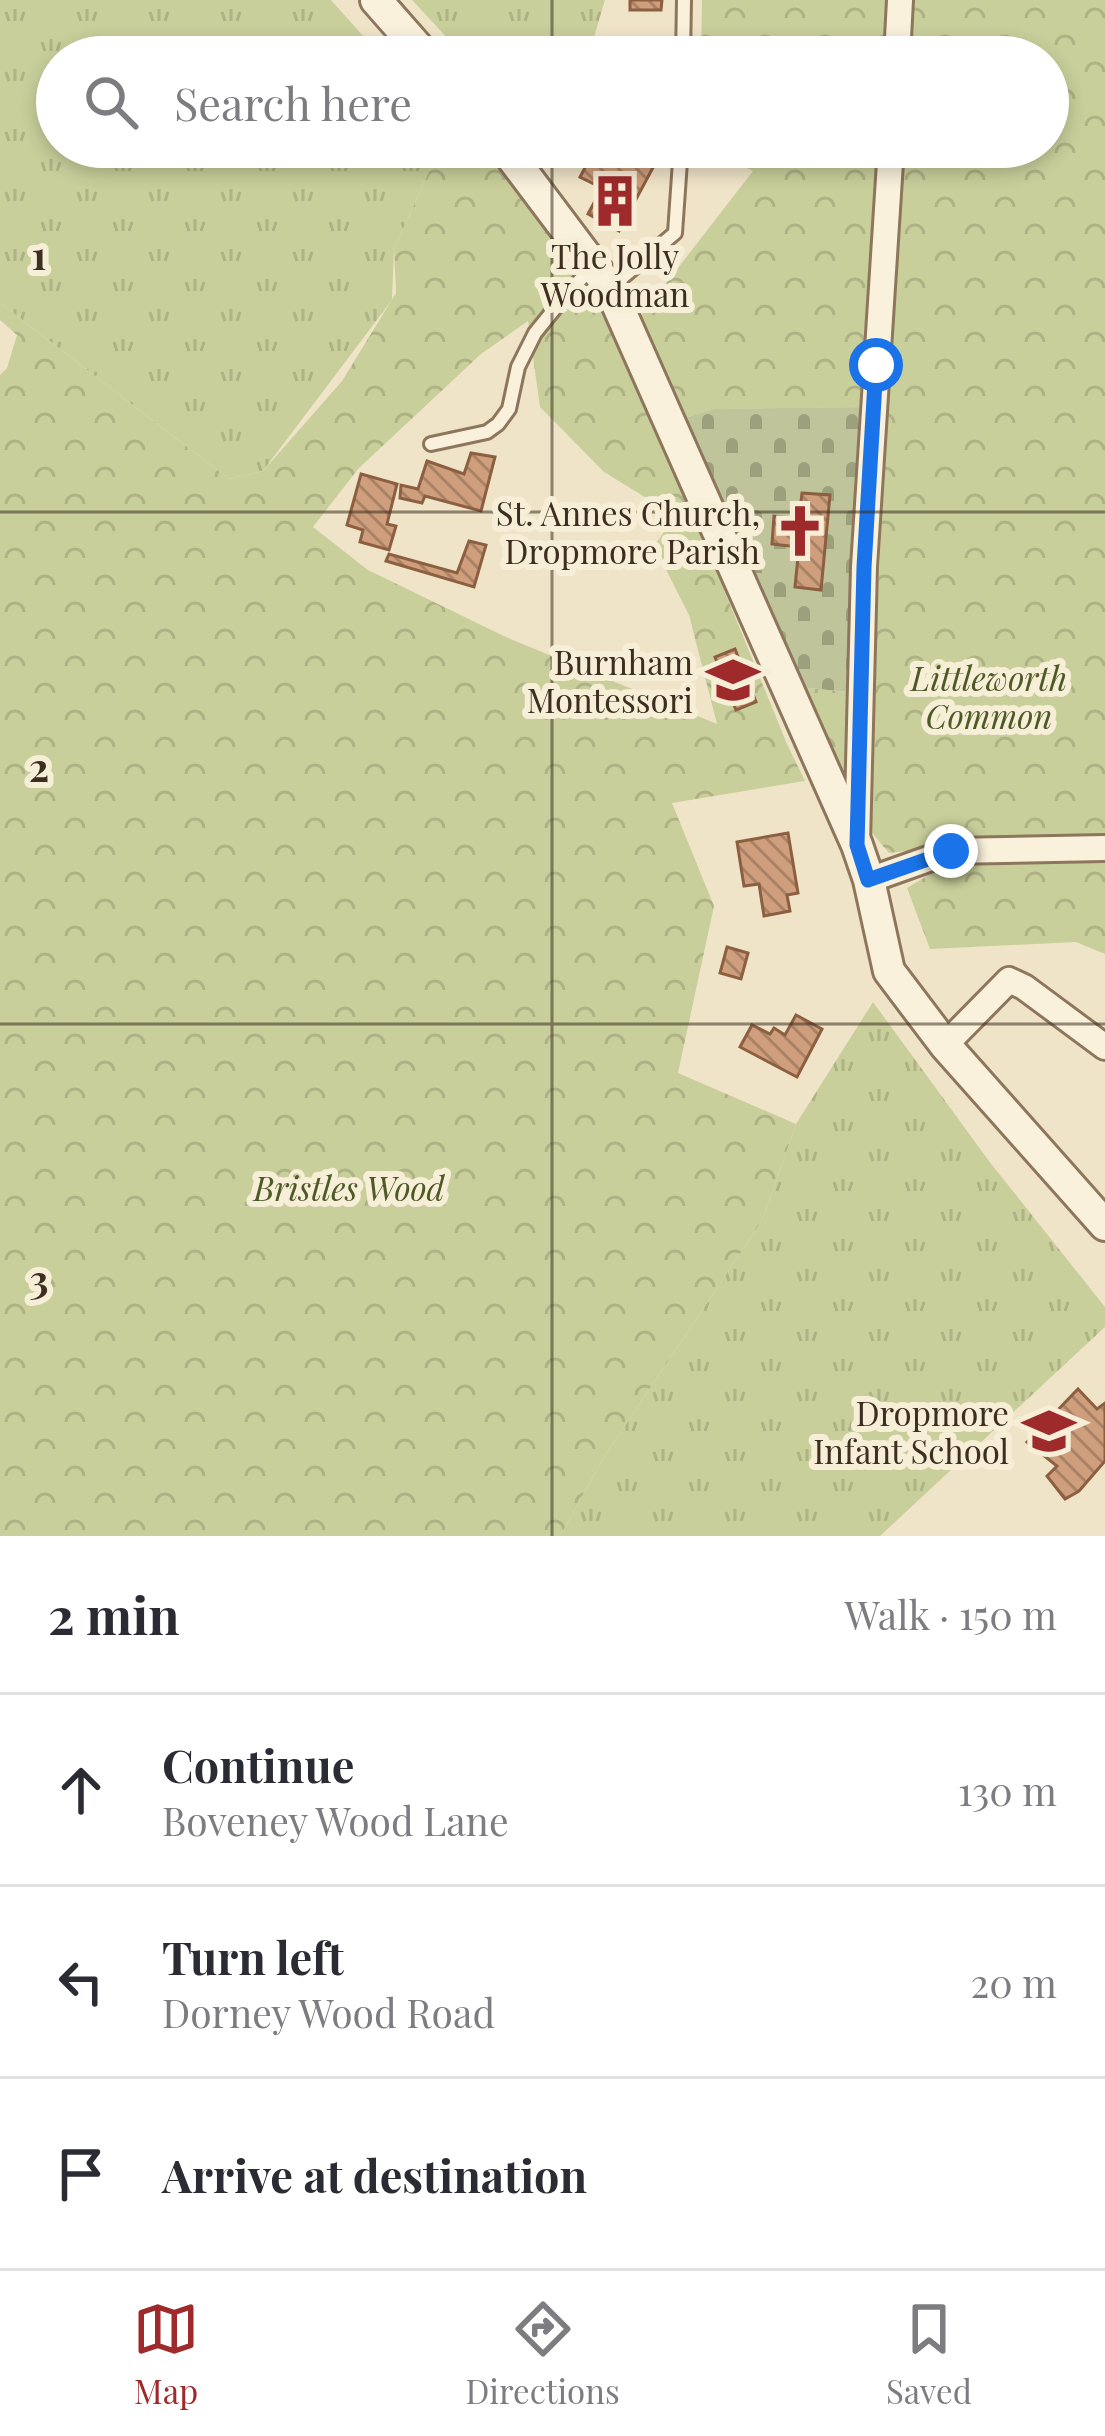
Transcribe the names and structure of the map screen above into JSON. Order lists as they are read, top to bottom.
{
  "parks": ["Littleworth Common", "Bristles Wood"],
  "places": {
    "building": ["The Jolly Woodman"],
    "church": ["St. Annes Church, Dropmore Parish"],
    "school or university": ["Burnham Montessori", "Dropmore Infant School"]
  },
  "page": {
    "search": "Search here",
    "heading": ["2 min", "Walk · 150 m"],
    "list": [
      ["Continue", "Boveney Wood Lane", "130 m"],
      ["Turn left", "Dorney Wood Road", "20 m"],
      "Arrive at destination"
    ],
    "nav": ["Map", "Directions", "Saved"]
  },
  "grid": {
    "rows": ["1", "2", "3"]
  }
}
